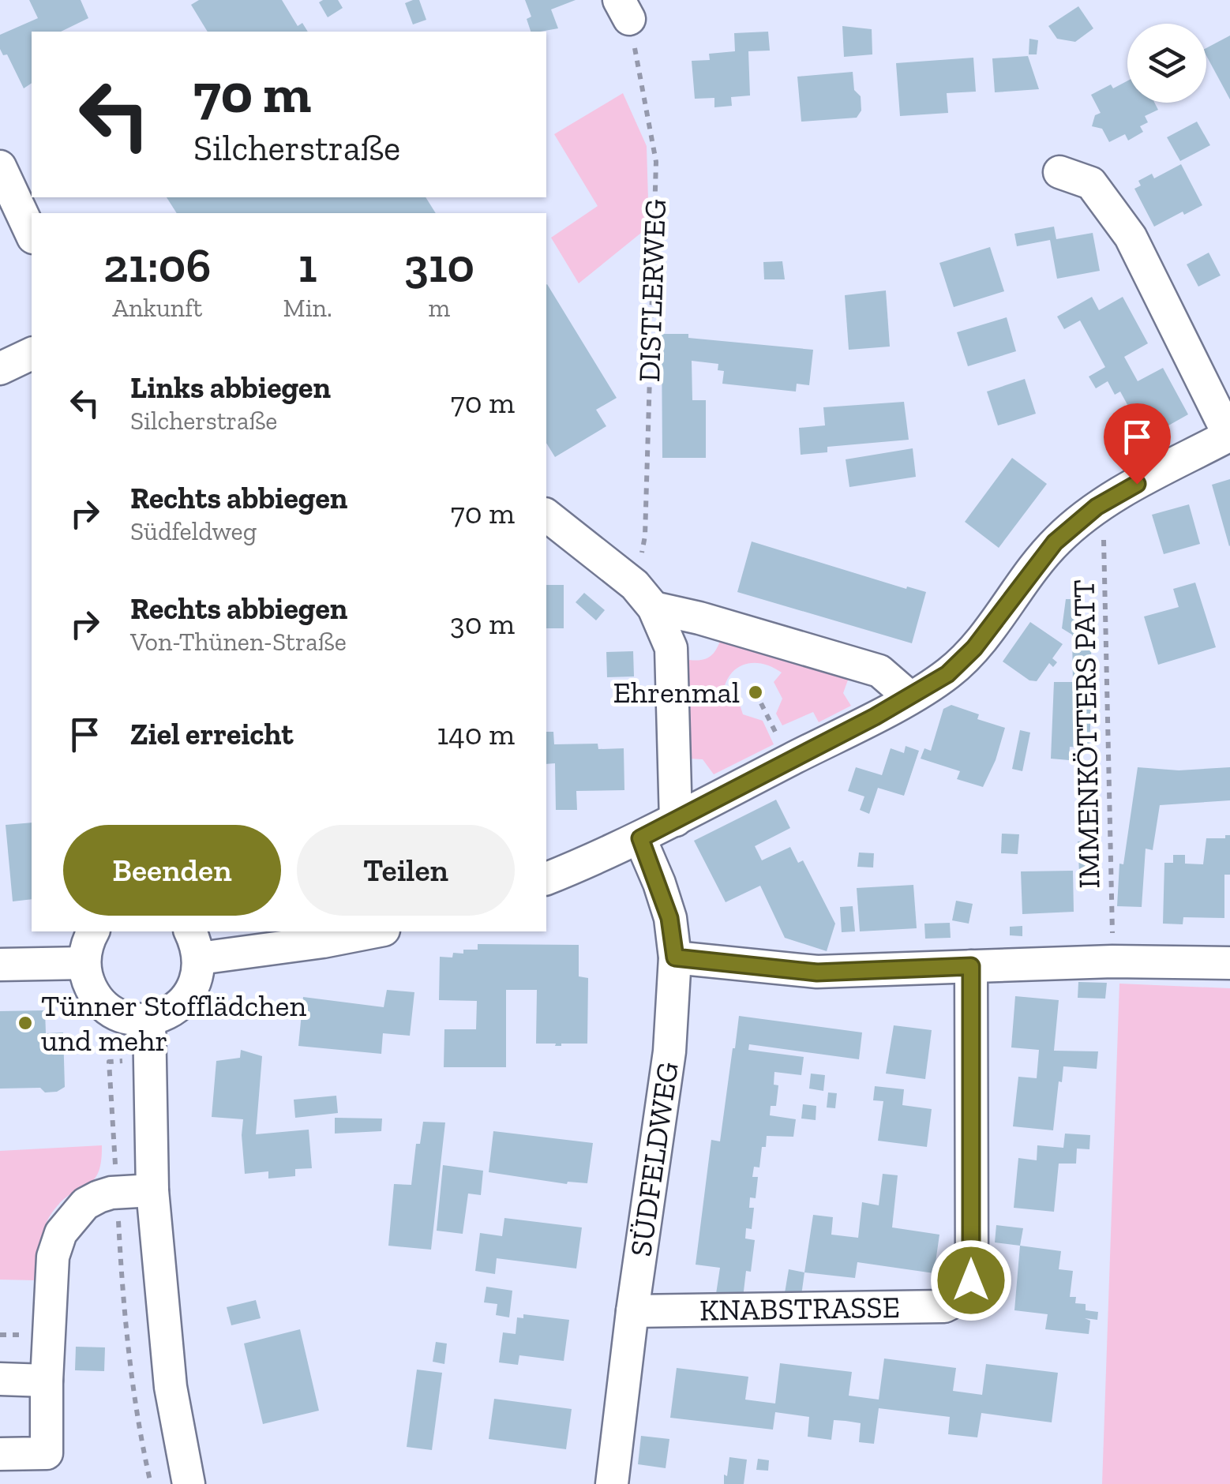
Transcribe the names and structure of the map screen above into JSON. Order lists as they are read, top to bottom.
{
  "streets": {
    "street": ["SÜDFELDWEG", "KNABSTRASSE"],
    "path": ["DISTLERWEG", "IMMENKÖTTERS PATT"]
  },
  "crossings": [
    ["SÜDFELDWEG", "KNABSTRASSE"]
  ],
  "places": ["Ehrenmal", "Tünner Stofflädchen und mehr"],
  "page": {
    "turn": ["70 m", "Silcherstraße"],
    "eta": [
      "21:06",
      "Ankunft",
      "1",
      "Min.",
      "310",
      "m"
    ],
    "list": [
      {
        "name": "Links abbiegen",
        "note": "Silcherstraße",
        "value": "70 m"
      },
      {
        "name": "Rechts abbiegen",
        "note": "Südfeldweg",
        "value": "70 m"
      },
      {
        "name": "Rechts abbiegen",
        "note": "Von-Thünen-Straße",
        "value": "30 m"
      },
      {
        "name": "Ziel erreicht",
        "value": "140 m"
      }
    ],
    "buttons": ["Beenden", "Teilen"]
  }
}
